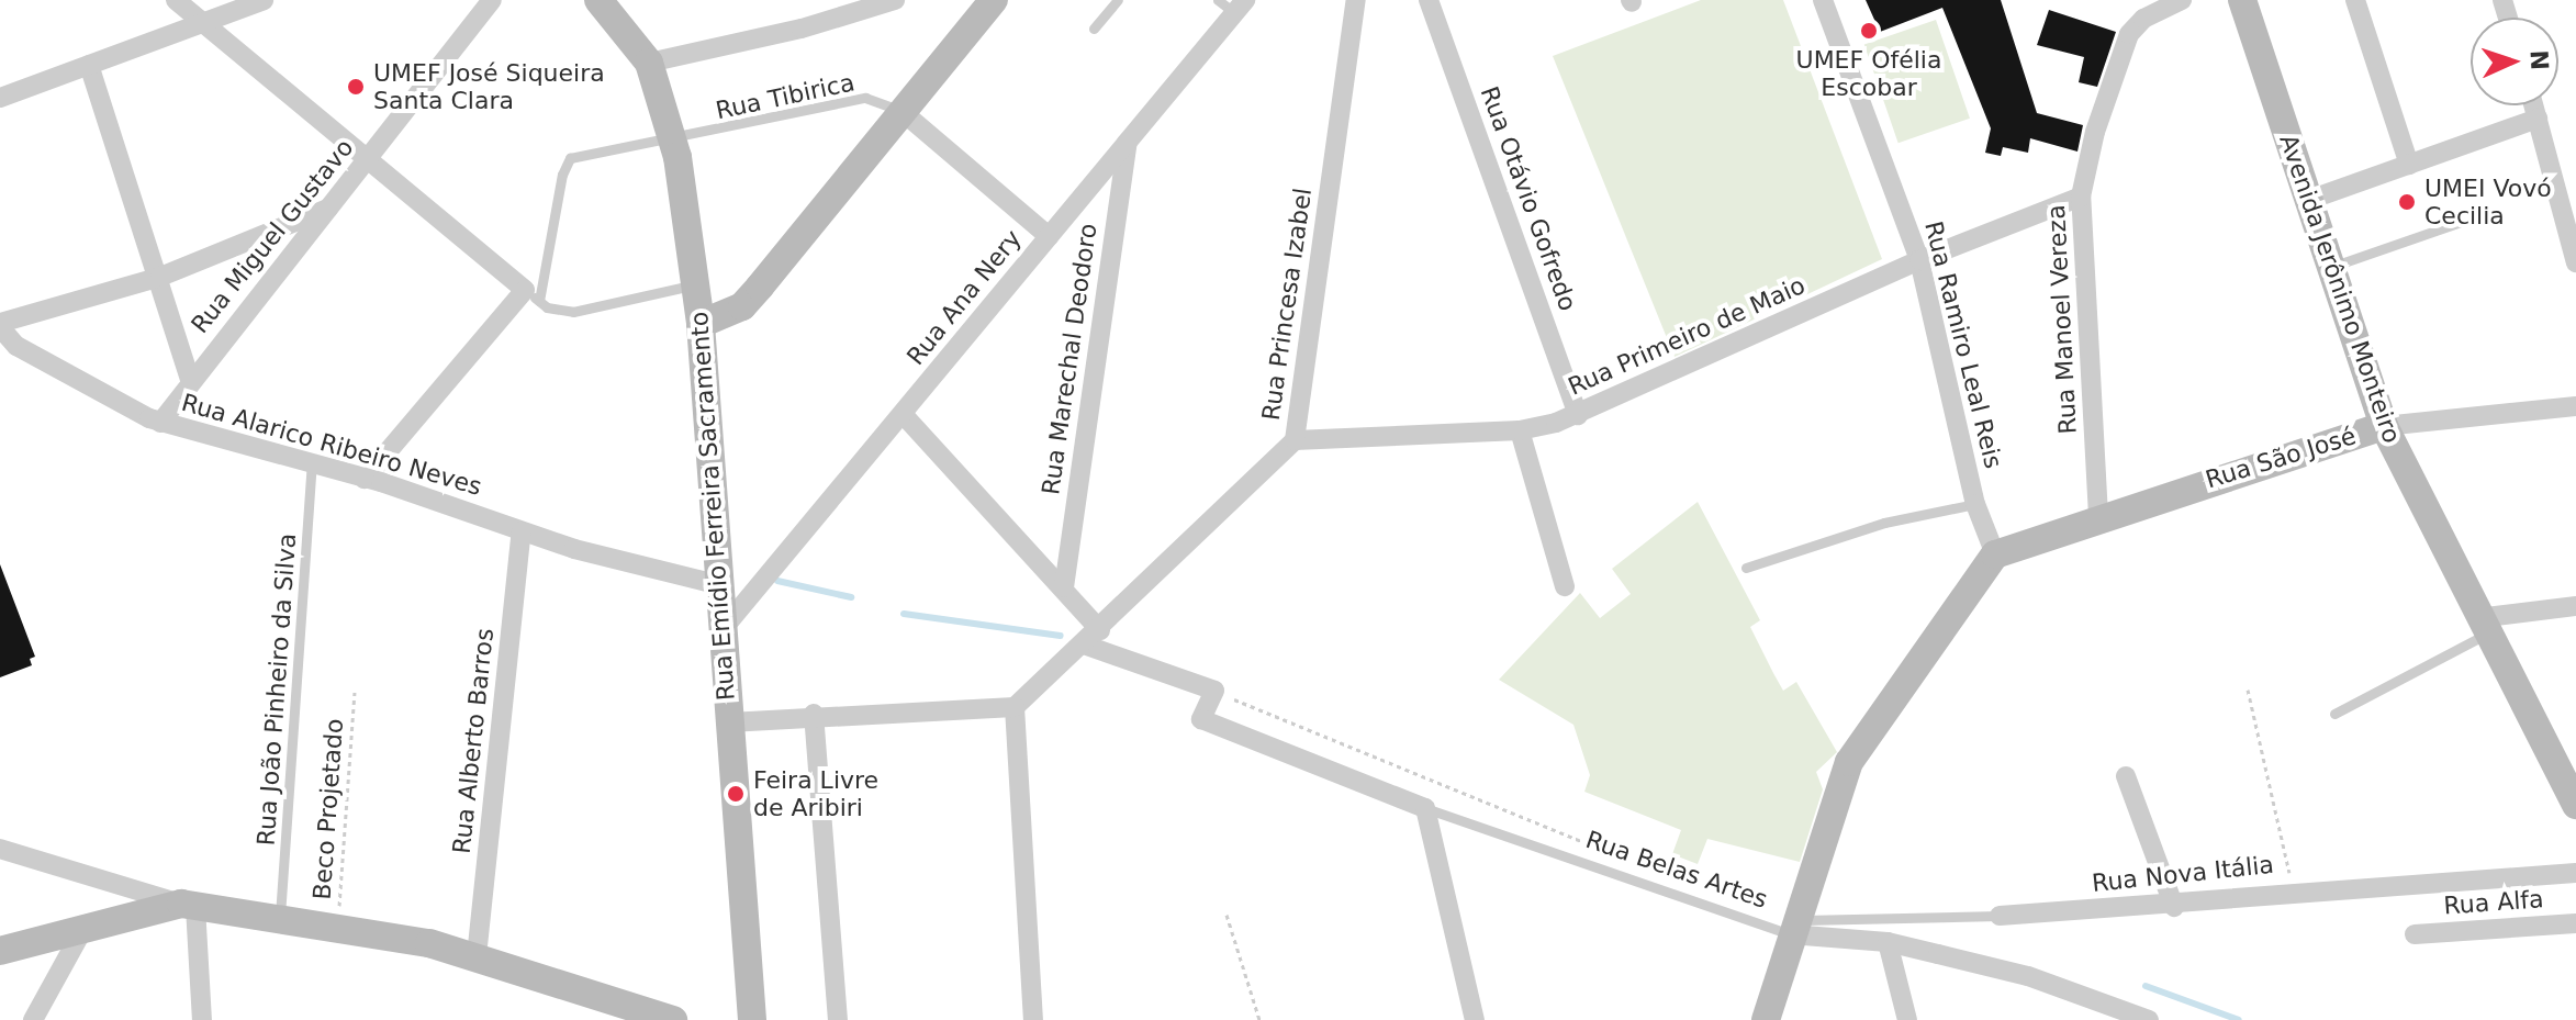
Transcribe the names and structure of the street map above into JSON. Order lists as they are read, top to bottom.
{
  "streets": {
    "street": [
      "Rua Otávio Gofredo",
      "Rua Miguel Gustavo",
      "Avenida Jerônimo Monteiro",
      "Rua Ana Nery",
      "Rua Princesa Izabel",
      "Rua Manoel Vereza",
      "Rua Primeiro de Maio",
      "Rua Ramiro Leal Reis",
      "Rua Marechal Deodoro",
      "Rua Alarico Ribeiro Neves",
      "Rua São José",
      "Rua Emídio Ferreira Sacramento",
      "Rua Alberto Barros",
      "Rua Belas Artes",
      "Rua Nova Itália",
      "Rua Alfa"
    ],
    "lane": ["Rua Tibirica", "Rua João Pinheiro da Silva"],
    "path": ["Beco Projetado"]
  },
  "crossings": [
    ["Rua Tibirica", "Rua Emídio Ferreira Sacramento"],
    ["Rua Otávio Gofredo", "Rua Primeiro de Maio"],
    ["Rua Miguel Gustavo", "Rua Alarico Ribeiro Neves"],
    ["Avenida Jerônimo Monteiro", "Rua São José"],
    ["Rua Ana Nery", "Rua Marechal Deodoro"],
    ["Rua Ana Nery", "Rua Emídio Ferreira Sacramento"],
    ["Rua Princesa Izabel", "Rua Primeiro de Maio"],
    ["Rua Manoel Vereza", "Rua Primeiro de Maio"],
    ["Rua Manoel Vereza", "Rua São José"],
    ["Rua Primeiro de Maio", "Rua Ramiro Leal Reis"],
    ["Rua Ramiro Leal Reis", "Rua São José"],
    ["Rua Alarico Ribeiro Neves", "Rua Emídio Ferreira Sacramento"],
    ["Rua Alarico Ribeiro Neves", "Rua João Pinheiro da Silva"],
    ["Rua Alarico Ribeiro Neves", "Rua Alberto Barros"],
    ["Rua Belas Artes", "Rua Nova Itália"]
  ],
  "places": [
    "UMEF Ofélia Escobar",
    "UMEF José Siqueira Santa Clara",
    "UMEI Vovó Cecilia",
    "Feira Livre de Aribiri"
  ],
  "north": "right"
}
